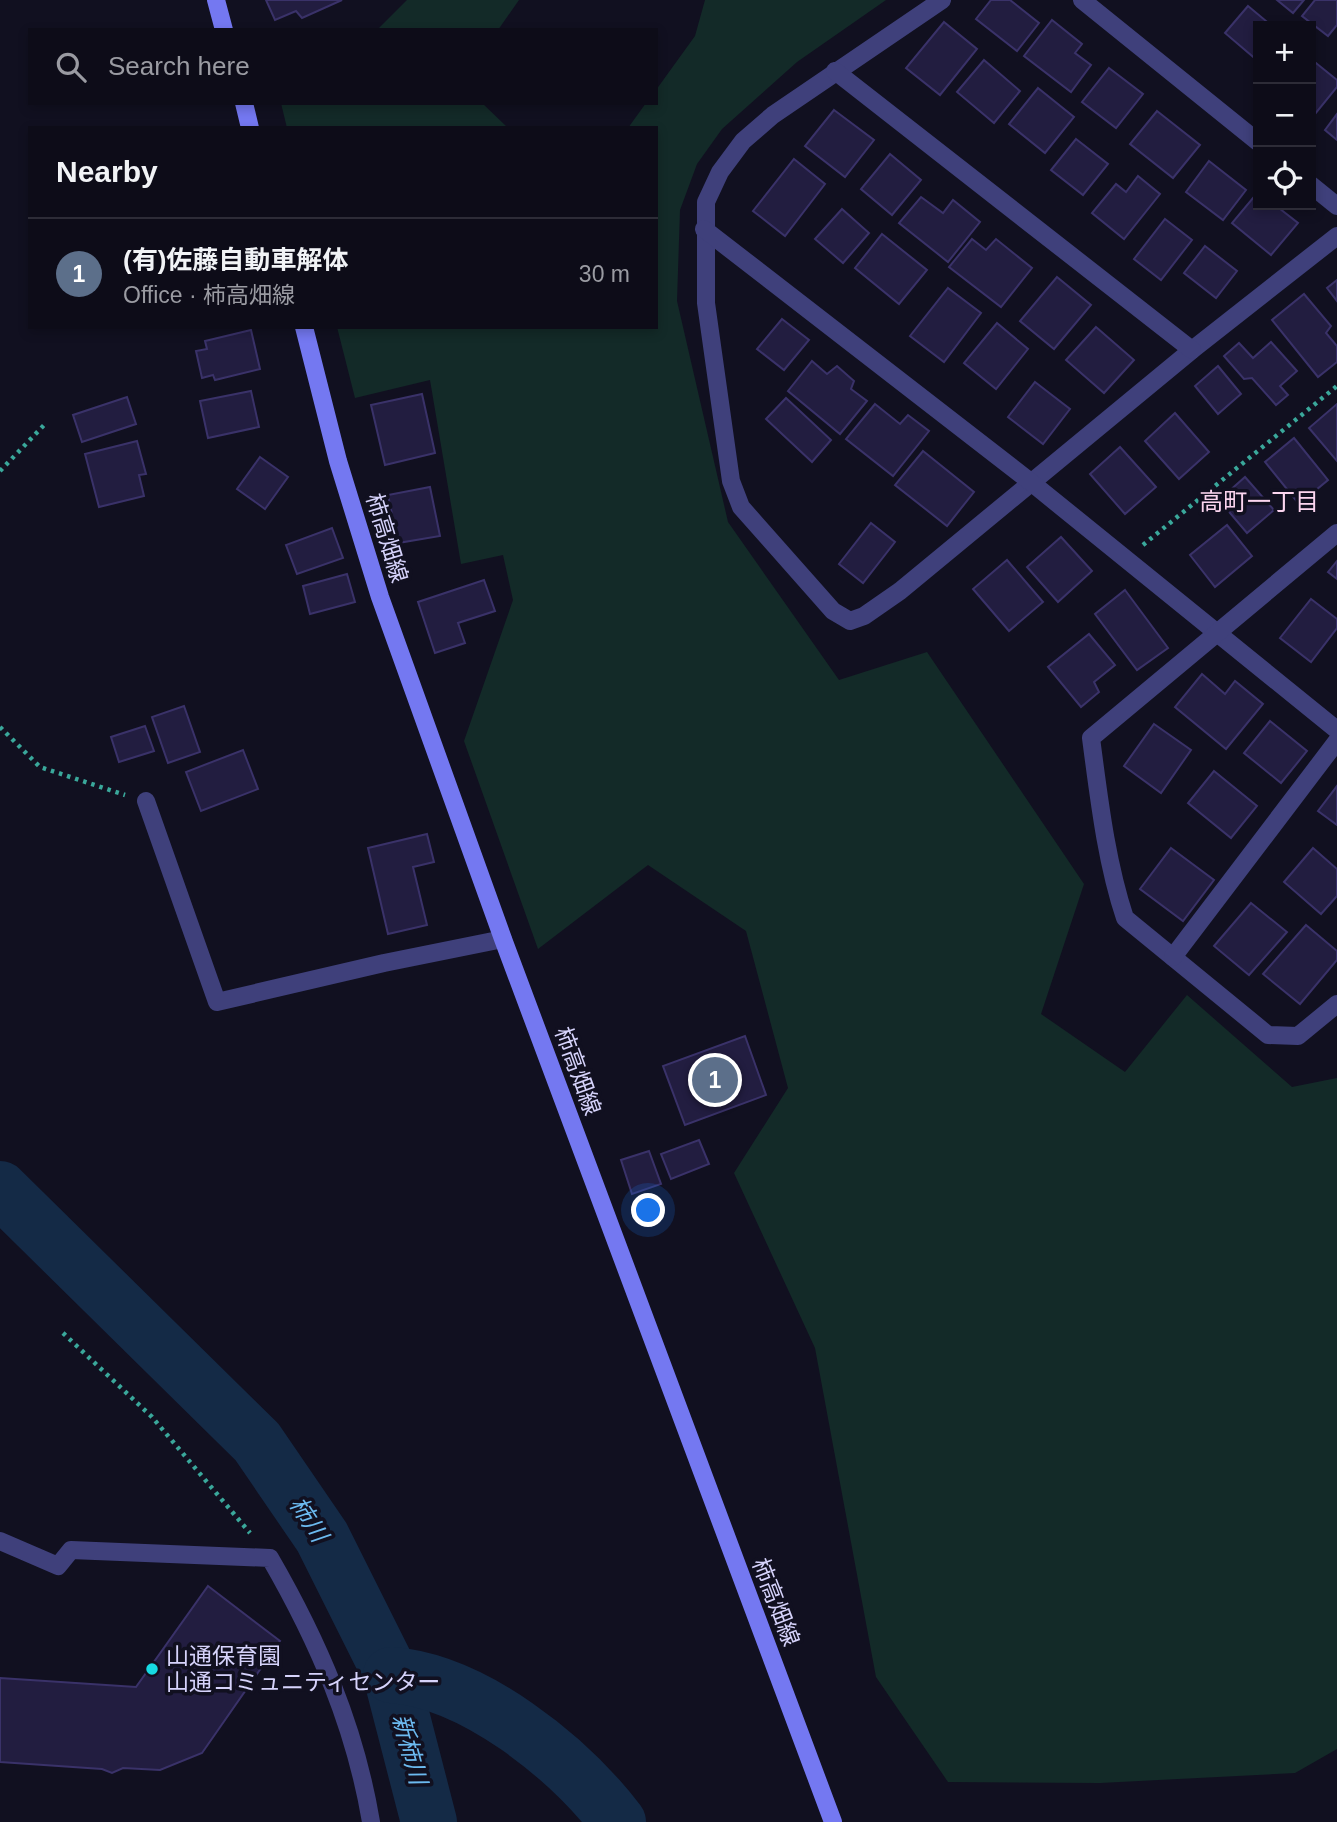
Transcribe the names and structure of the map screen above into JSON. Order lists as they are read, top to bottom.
{
  "streets": {
    "main road": ["柿高畑線"]
  },
  "districts": ["高町一丁目"],
  "water": ["柿川", "新柿川"],
  "places": ["山通保育園 山通コミュニティセンター"],
  "page": {
    "map_buttons": ["+", "−"],
    "search": "Search here",
    "heading": "Nearby",
    "list": [
      {
        "mark": "1",
        "name": "(有)佐藤自動車解体",
        "note": "Office · 柿高畑線",
        "value": "30 m"
      }
    ],
    "pins": "1"
  }
}
